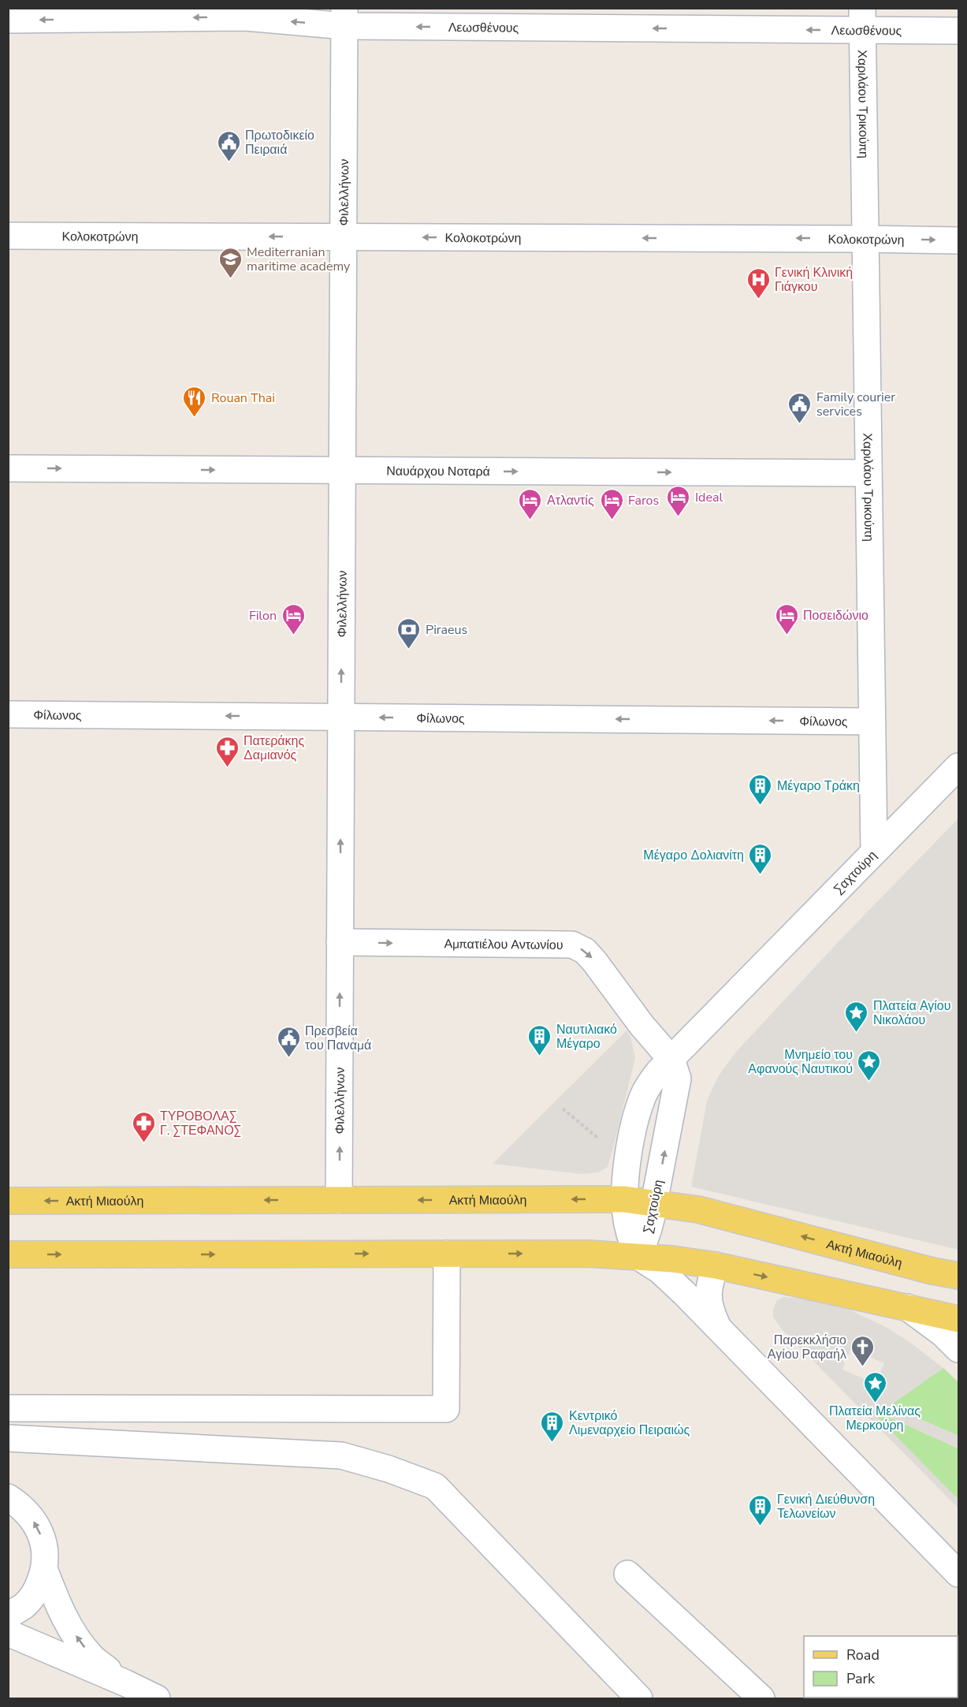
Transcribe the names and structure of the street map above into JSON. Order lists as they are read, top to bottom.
{
  "streets": {
    "main road": ["Ακτή Μιαούλη"],
    "street": [
      "Λεωσθένους",
      "Χαριλάου Τρικούπη",
      "Φιλελλήνων",
      "Κολοκοτρώνη",
      "Ναυάρχου Νοταρά",
      "Φίλωνος",
      "Σαχτούρη",
      "Αμπατιέλου Αντωνίου"
    ]
  },
  "crossings": [
    ["Λεωσθένους", "Χαριλάου Τρικούπη"],
    ["Λεωσθένους", "Φιλελλήνων"],
    ["Χαριλάου Τρικούπη", "Κολοκοτρώνη"],
    ["Χαριλάου Τρικούπη", "Ναυάρχου Νοταρά"],
    ["Χαριλάου Τρικούπη", "Φίλωνος"],
    ["Χαριλάου Τρικούπη", "Σαχτούρη"],
    ["Φιλελλήνων", "Κολοκοτρώνη"],
    ["Φιλελλήνων", "Ναυάρχου Νοταρά"],
    ["Φιλελλήνων", "Φίλωνος"],
    ["Φιλελλήνων", "Αμπατιέλου Αντωνίου"],
    ["Φιλελλήνων", "Ακτή Μιαούλη"],
    ["Σαχτούρη", "Αμπατιέλου Αντωνίου"],
    ["Σαχτούρη", "Ακτή Μιαούλη"]
  ],
  "one_way": [
    "Λεωσθένους",
    "Φιλελλήνων",
    "Κολοκοτρώνη",
    "Ναυάρχου Νοταρά",
    "Φίλωνος",
    "Αμπατιέλου Αντωνίου"
  ],
  "places": {
    "public building": ["Πρωτοδικείο Πειραιά", "Family courier services", "Πρεσβεία του Παναμά"],
    "school or university": ["Mediterranian maritime academy"],
    "hospital": ["Γενική Κλινική Γιάγκου"],
    "restaurant": ["Rouan Thai"],
    "hotel": [
      "Ideal",
      "Ατλαντίς",
      "Faros",
      "Filon",
      "Ποσειδώνιο"
    ],
    "bank": ["Piraeus"],
    "pharmacy": ["Πατεράκης Δαμιανός", "ΤΥΡΟΒΟΛΑΣ Γ. ΣΤΕΦΑΝΟΣ"],
    "building": [
      "Μέγαρο Τράκη",
      "Μέγαρο Δολιανίτη",
      "Ναυτιλιακό Μέγαρο",
      "Κεντρικό Λιμεναρχείο Πειραιώς",
      "Γενική Διεύθυνση Τελωνείων"
    ],
    "place": ["Πλατεία Αγίου Νικολάου", "Μνημείο του Αφανούς Ναυτικού", "Πλατεία Μελίνας Μερκούρη"],
    "church": ["Παρεκκλήσιο Αγίου Ραφαήλ"]
  },
  "legend": ["Road", "Park"]
}
